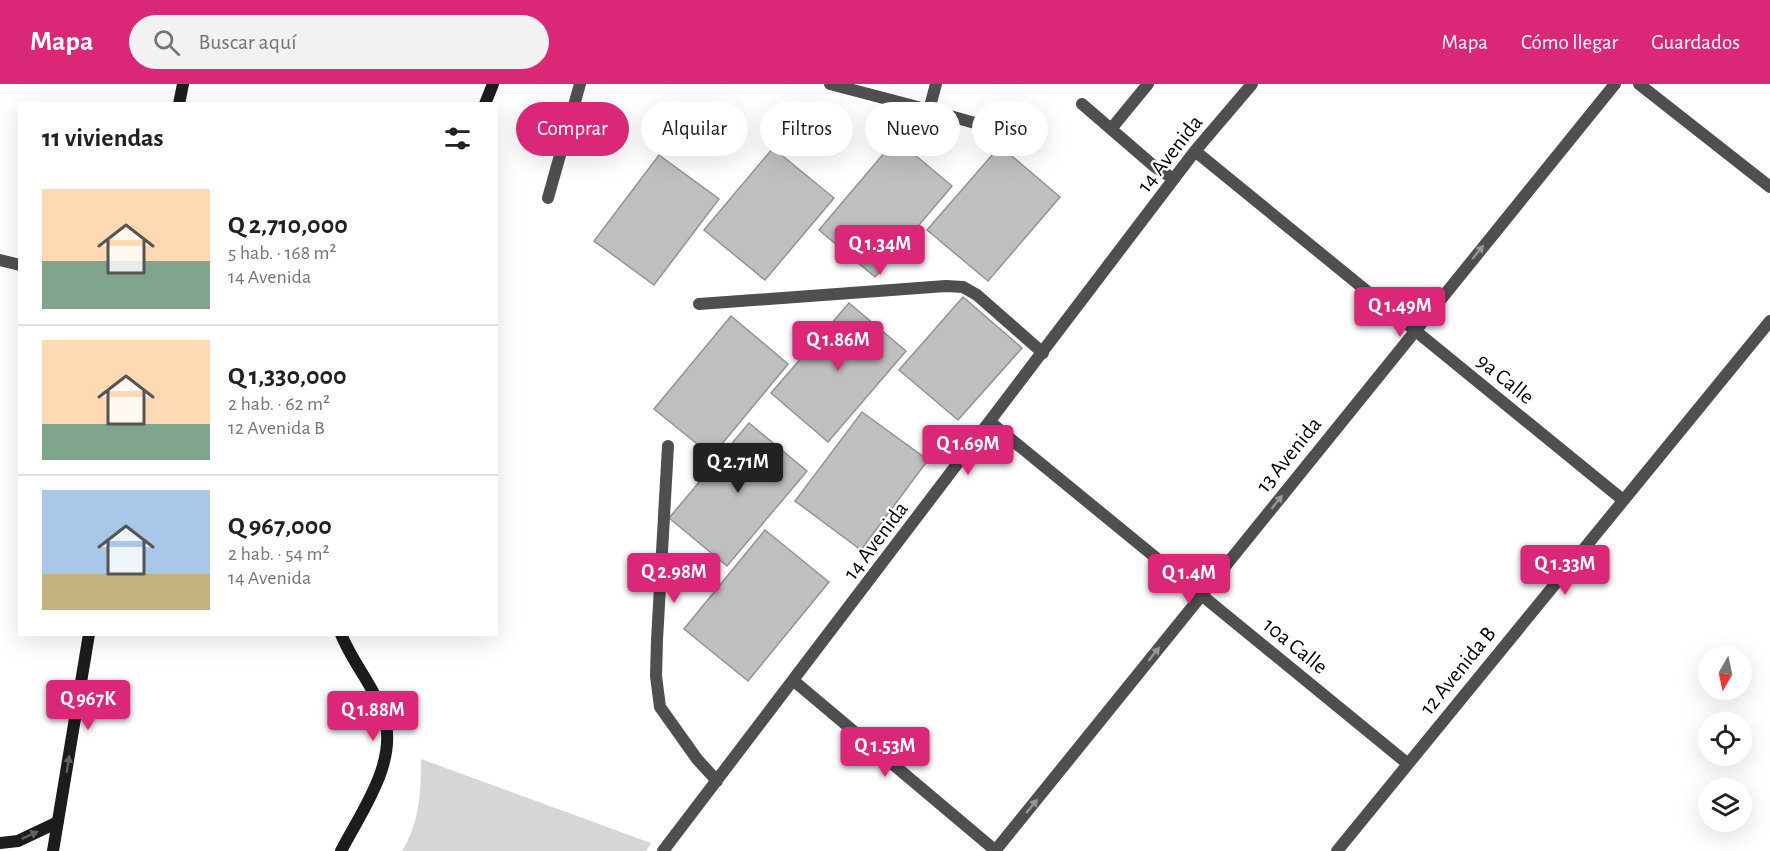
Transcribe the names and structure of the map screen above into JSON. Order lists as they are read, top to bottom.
{
  "streets": {
    "street": [
      "14 Avenida",
      "9a Calle",
      "13 Avenida",
      "10a Calle",
      "12 Avenida B"
    ]
  },
  "crossings": [
    ["14 Avenida", "9a Calle"],
    ["14 Avenida", "10a Calle"],
    ["9a Calle", "13 Avenida"],
    ["9a Calle", "12 Avenida B"],
    ["13 Avenida", "10a Calle"],
    ["10a Calle", "12 Avenida B"]
  ],
  "one_way": ["13 Avenida"],
  "north": "bottom",
  "page": {
    "header": "Mapa",
    "search": "Buscar aquí",
    "nav": ["Mapa", "Cómo llegar", "Guardados"],
    "chip": [
      "Comprar",
      "Alquilar",
      "Filtros",
      "Nuevo",
      "Piso"
    ],
    "heading": "11 viviendas",
    "list": [
      {
        "name": "Q 2,710,000",
        "note": "5 hab. · 168 m² · 14 Avenida"
      },
      {
        "name": "Q 1,330,000",
        "note": "2 hab. · 62 m² · 12 Avenida B"
      },
      {
        "name": "Q 967,000",
        "note": "2 hab. · 54 m² · 14 Avenida"
      }
    ],
    "price": [
      "Q 1.34M",
      "Q 1.49M",
      "Q 1.86M",
      "Q 1.69M",
      "Q 2.71M",
      "Q 1.33M",
      "Q 2.98M",
      "Q 1.4M",
      "Q 967K",
      "Q 1.88M",
      "Q 1.53M"
    ]
  }
}
